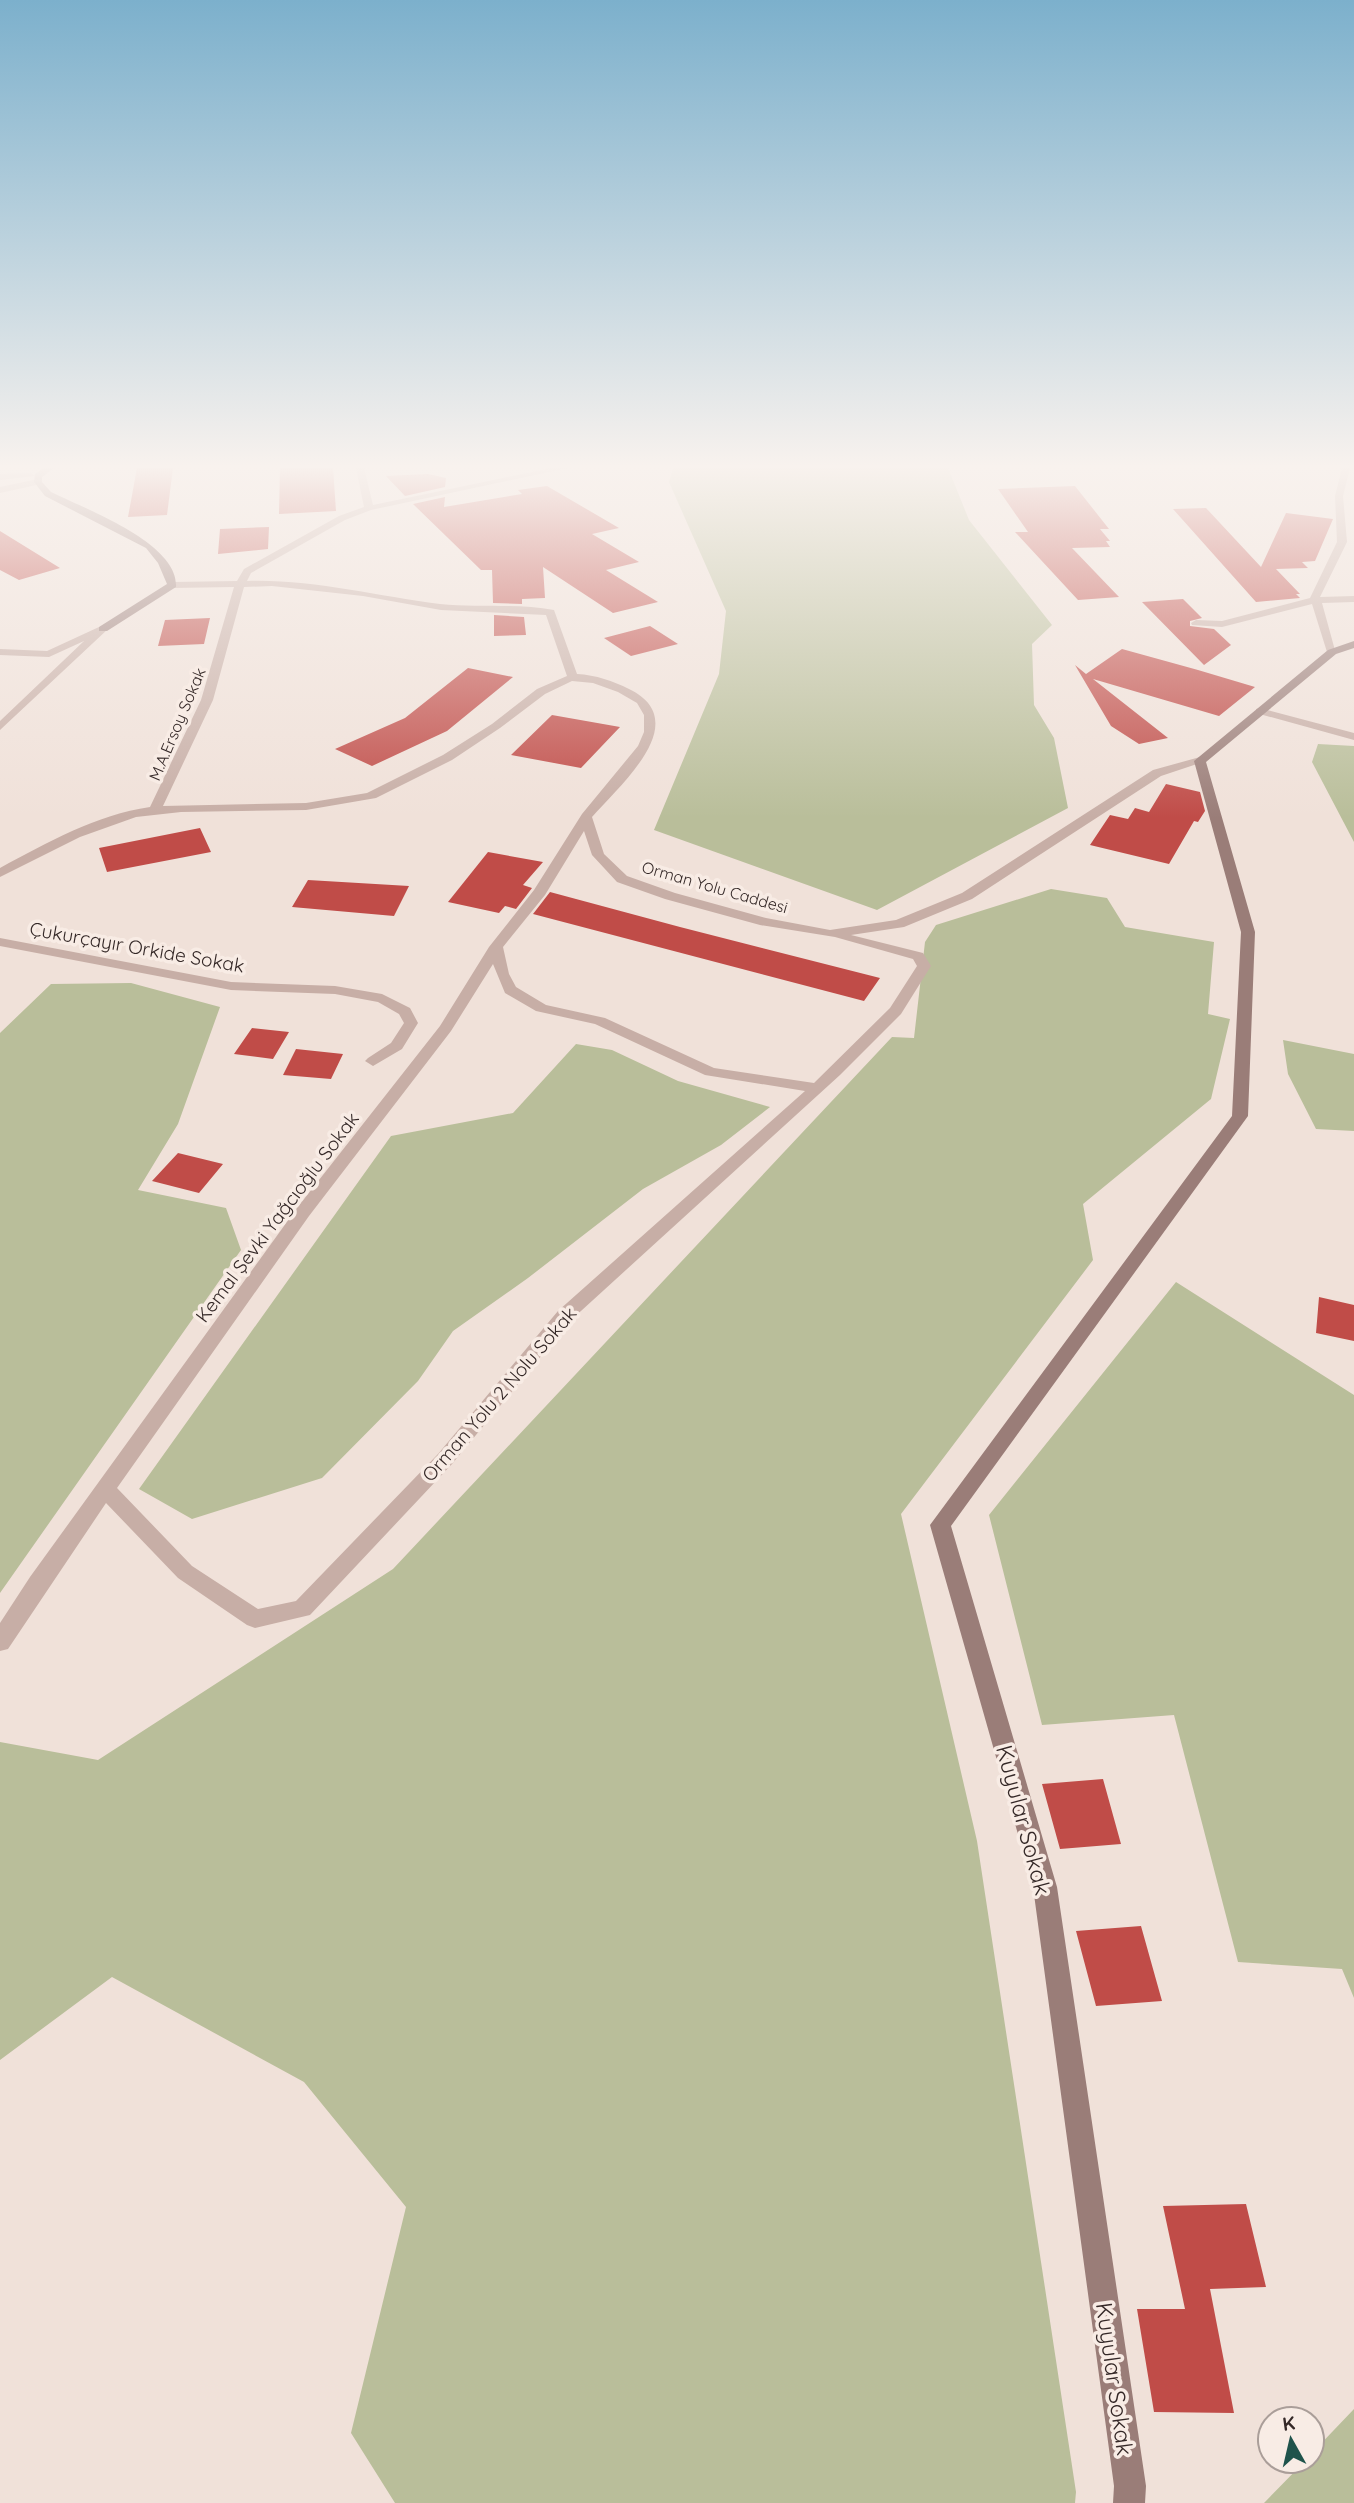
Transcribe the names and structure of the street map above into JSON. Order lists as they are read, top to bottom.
{
  "streets": {
    "street": [
      "M.A.Ersoy Sokak",
      "Orman Yolu Caddesi",
      "Çukurçayır Orkide Sokak",
      "Kemal Şevki Yağcıoğlu Sokak",
      "Orman Yolu 2 Nolu Sokak",
      "Kuyular Sokak"
    ]
  },
  "crossings": [
    ["Orman Yolu Caddesi", "Kemal Şevki Yağcıoğlu Sokak"],
    ["Orman Yolu Caddesi", "Orman Yolu 2 Nolu Sokak"],
    ["Orman Yolu Caddesi", "Kuyular Sokak"],
    ["Kemal Şevki Yağcıoğlu Sokak", "Orman Yolu 2 Nolu Sokak"]
  ],
  "north": "top"
}
